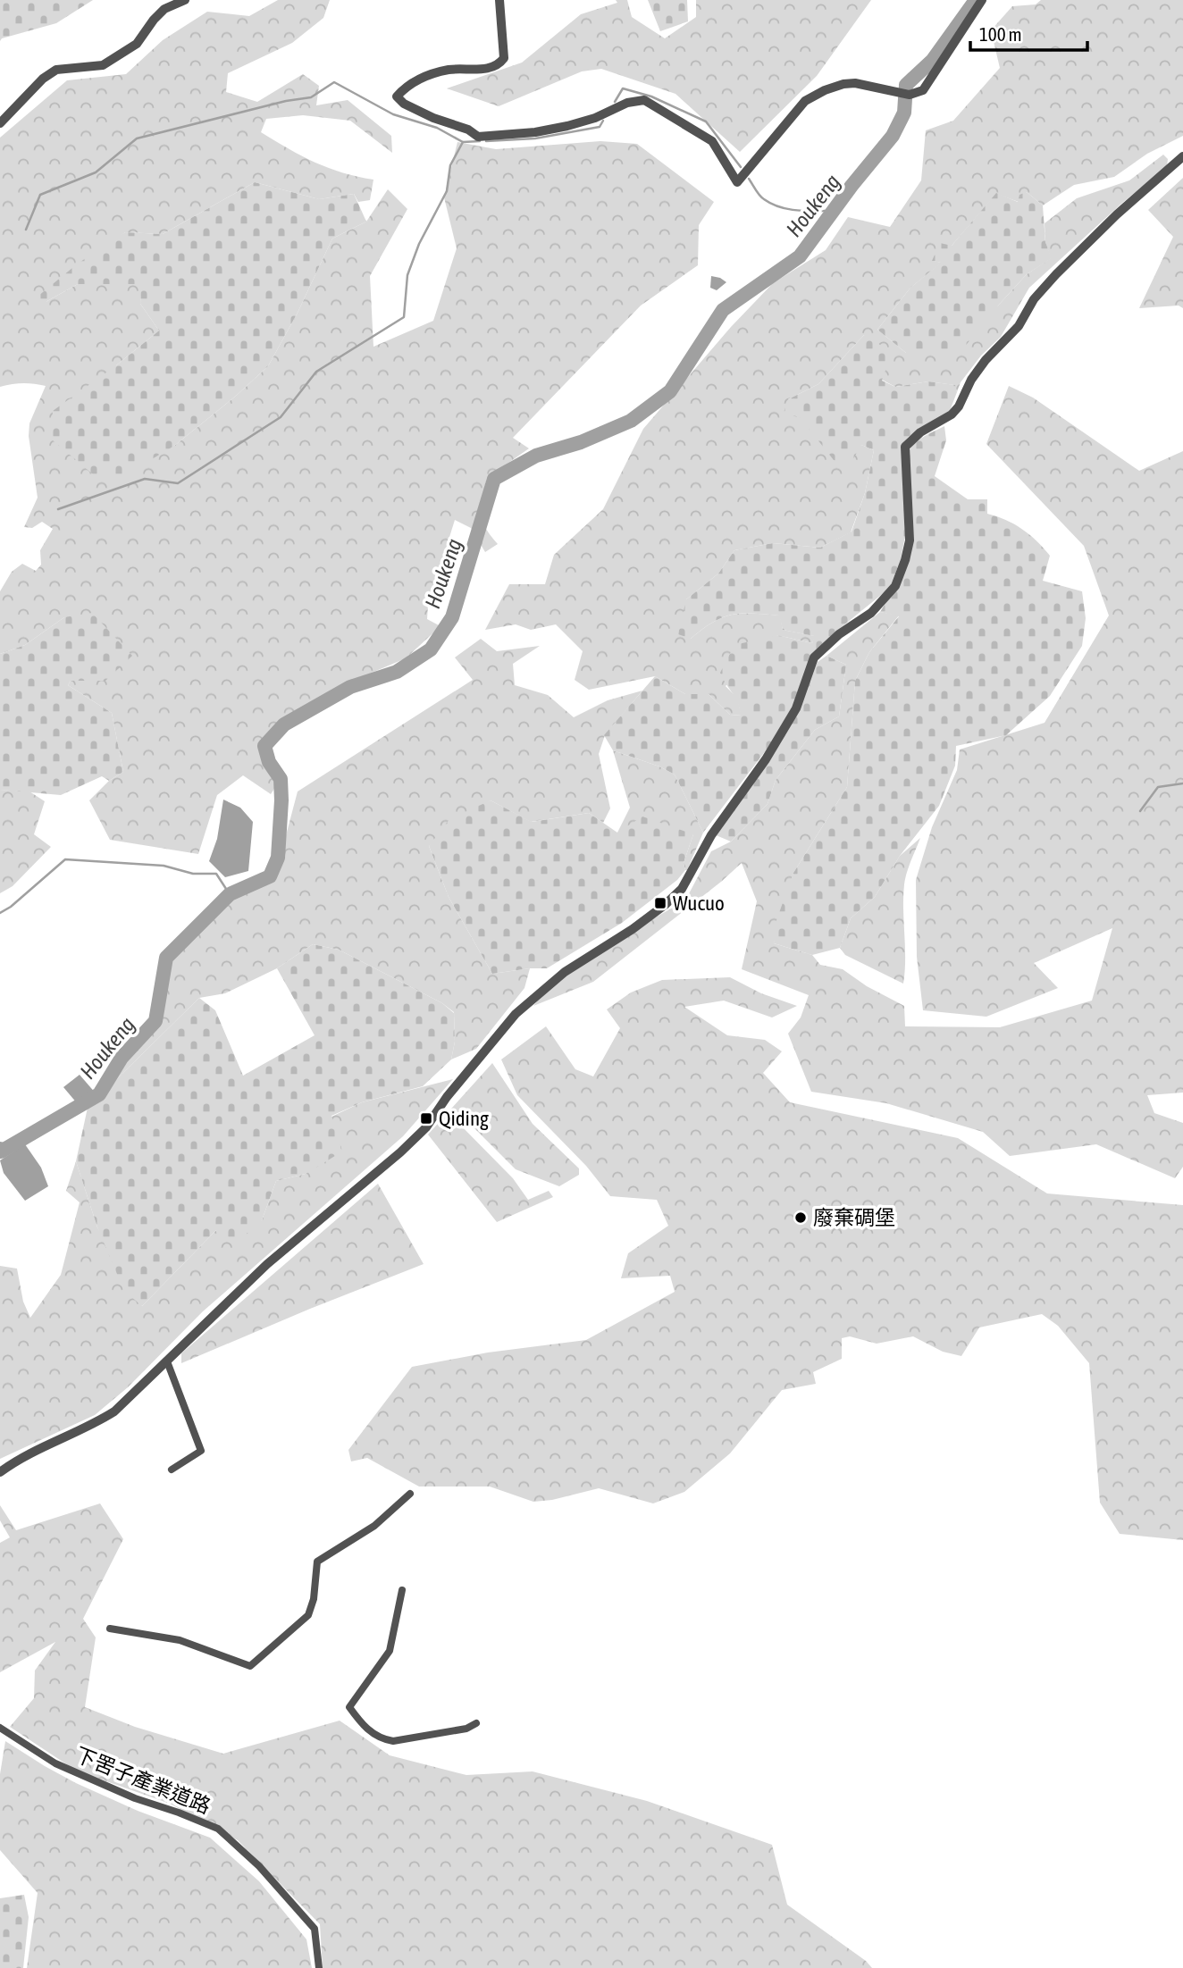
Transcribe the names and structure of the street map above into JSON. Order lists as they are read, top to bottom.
{
  "streets": {
    "street": ["下罟子產業道路"]
  },
  "water": ["Houkeng"],
  "places": {
    "transit": ["Wucuo", "Qiding"],
    "other": ["廢棄碉堡"]
  },
  "scale_bar": "100 m"
}
